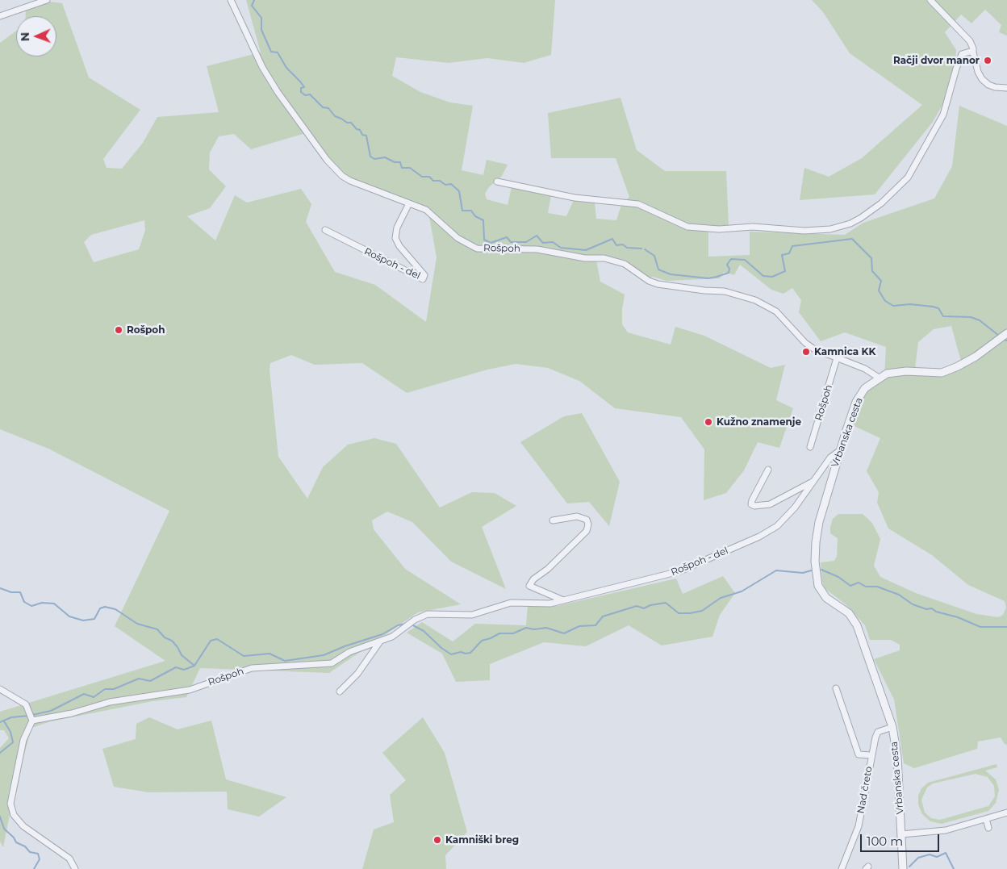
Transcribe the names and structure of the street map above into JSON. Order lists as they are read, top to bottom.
{
  "streets": {
    "street": [
      "Rošpoh",
      "Rošpoh - del",
      "Vrbanska cesta",
      "Nad čreto"
    ]
  },
  "crossings": [
    ["Rošpoh", "Rošpoh - del"],
    ["Rošpoh", "Vrbanska cesta"],
    ["Rošpoh - del", "Vrbanska cesta"],
    ["Vrbanska cesta", "Nad čreto"]
  ],
  "places": [
    "Račji dvor manor",
    "Rošpoh",
    "Kamnica KK",
    "Kužno znamenje",
    "Kamniški breg"
  ],
  "scale_bar": "100 m",
  "north": "left"
}
